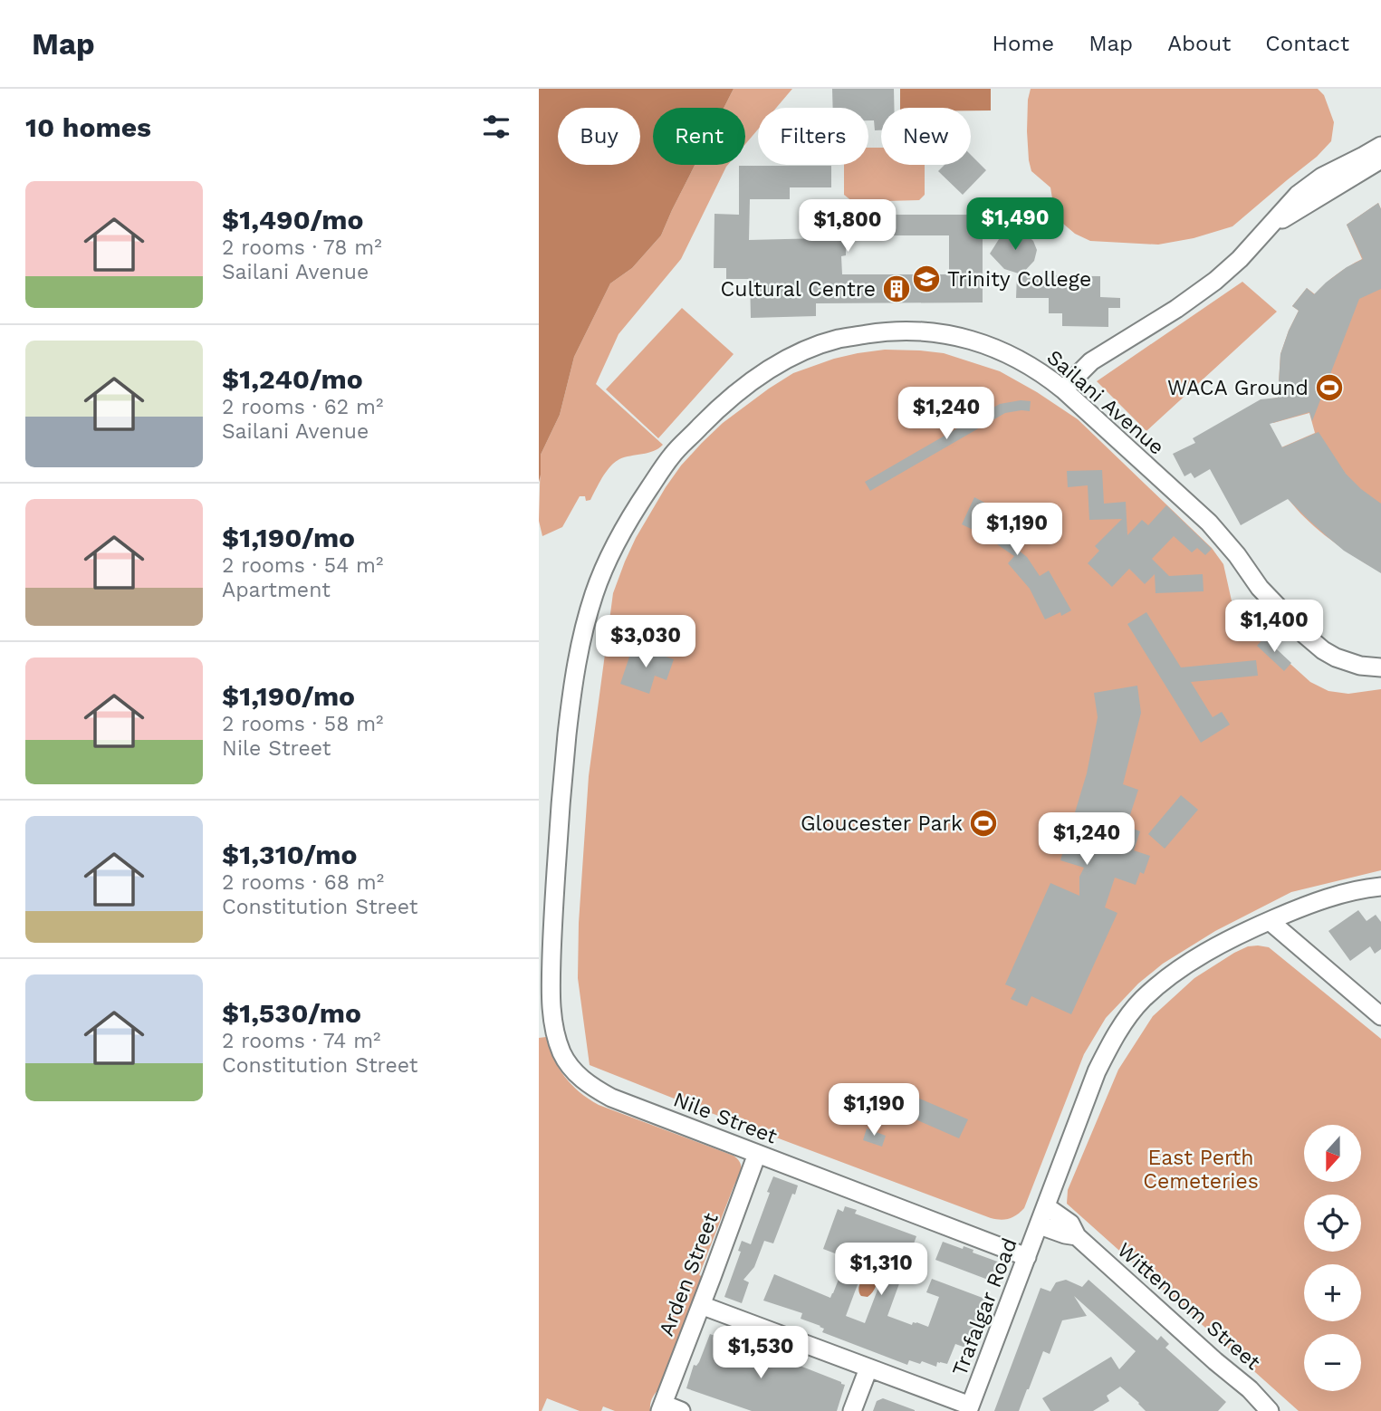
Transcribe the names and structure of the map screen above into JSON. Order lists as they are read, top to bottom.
{
  "streets": {
    "street": [
      "Sailani Avenue",
      "Nile Street",
      "Arden Street",
      "Wittenoom Street",
      "Trafalgar Road"
    ]
  },
  "crossings": [
    ["Sailani Avenue", "Nile Street"],
    ["Nile Street", "Arden Street"],
    ["Nile Street", "Trafalgar Road"],
    ["Wittenoom Street", "Trafalgar Road"]
  ],
  "parks": ["East Perth Cemeteries"],
  "places": {
    "school or university": ["Trinity College"],
    "building": ["Cultural Centre"],
    "sports": ["WACA Ground", "Gloucester Park"]
  },
  "north": "bottom",
  "page": {
    "header": "Map",
    "nav": [
      "Home",
      "Map",
      "About",
      "Contact"
    ],
    "heading": "10 homes",
    "chip": [
      "Buy",
      "Rent",
      "Filters",
      "New"
    ],
    "list": [
      {
        "name": "$1,490/mo",
        "note": "2 rooms · 78 m² · Sailani Avenue"
      },
      {
        "name": "$1,240/mo",
        "note": "2 rooms · 62 m² · Sailani Avenue"
      },
      {
        "name": "$1,190/mo",
        "note": "2 rooms · 54 m² · Apartment"
      },
      {
        "name": "$1,190/mo",
        "note": "2 rooms · 58 m² · Nile Street"
      },
      {
        "name": "$1,310/mo",
        "note": "2 rooms · 68 m² · Constitution Street"
      },
      {
        "name": "$1,530/mo",
        "note": "2 rooms · 74 m² · Constitution Street"
      }
    ],
    "price": [
      "$1,490",
      "$1,800",
      "$1,240",
      "$1,190",
      "$1,400",
      "$3,030",
      "$1,240",
      "$1,190",
      "$1,310",
      "$1,530"
    ],
    "map_buttons": ["+", "−"]
  }
}
